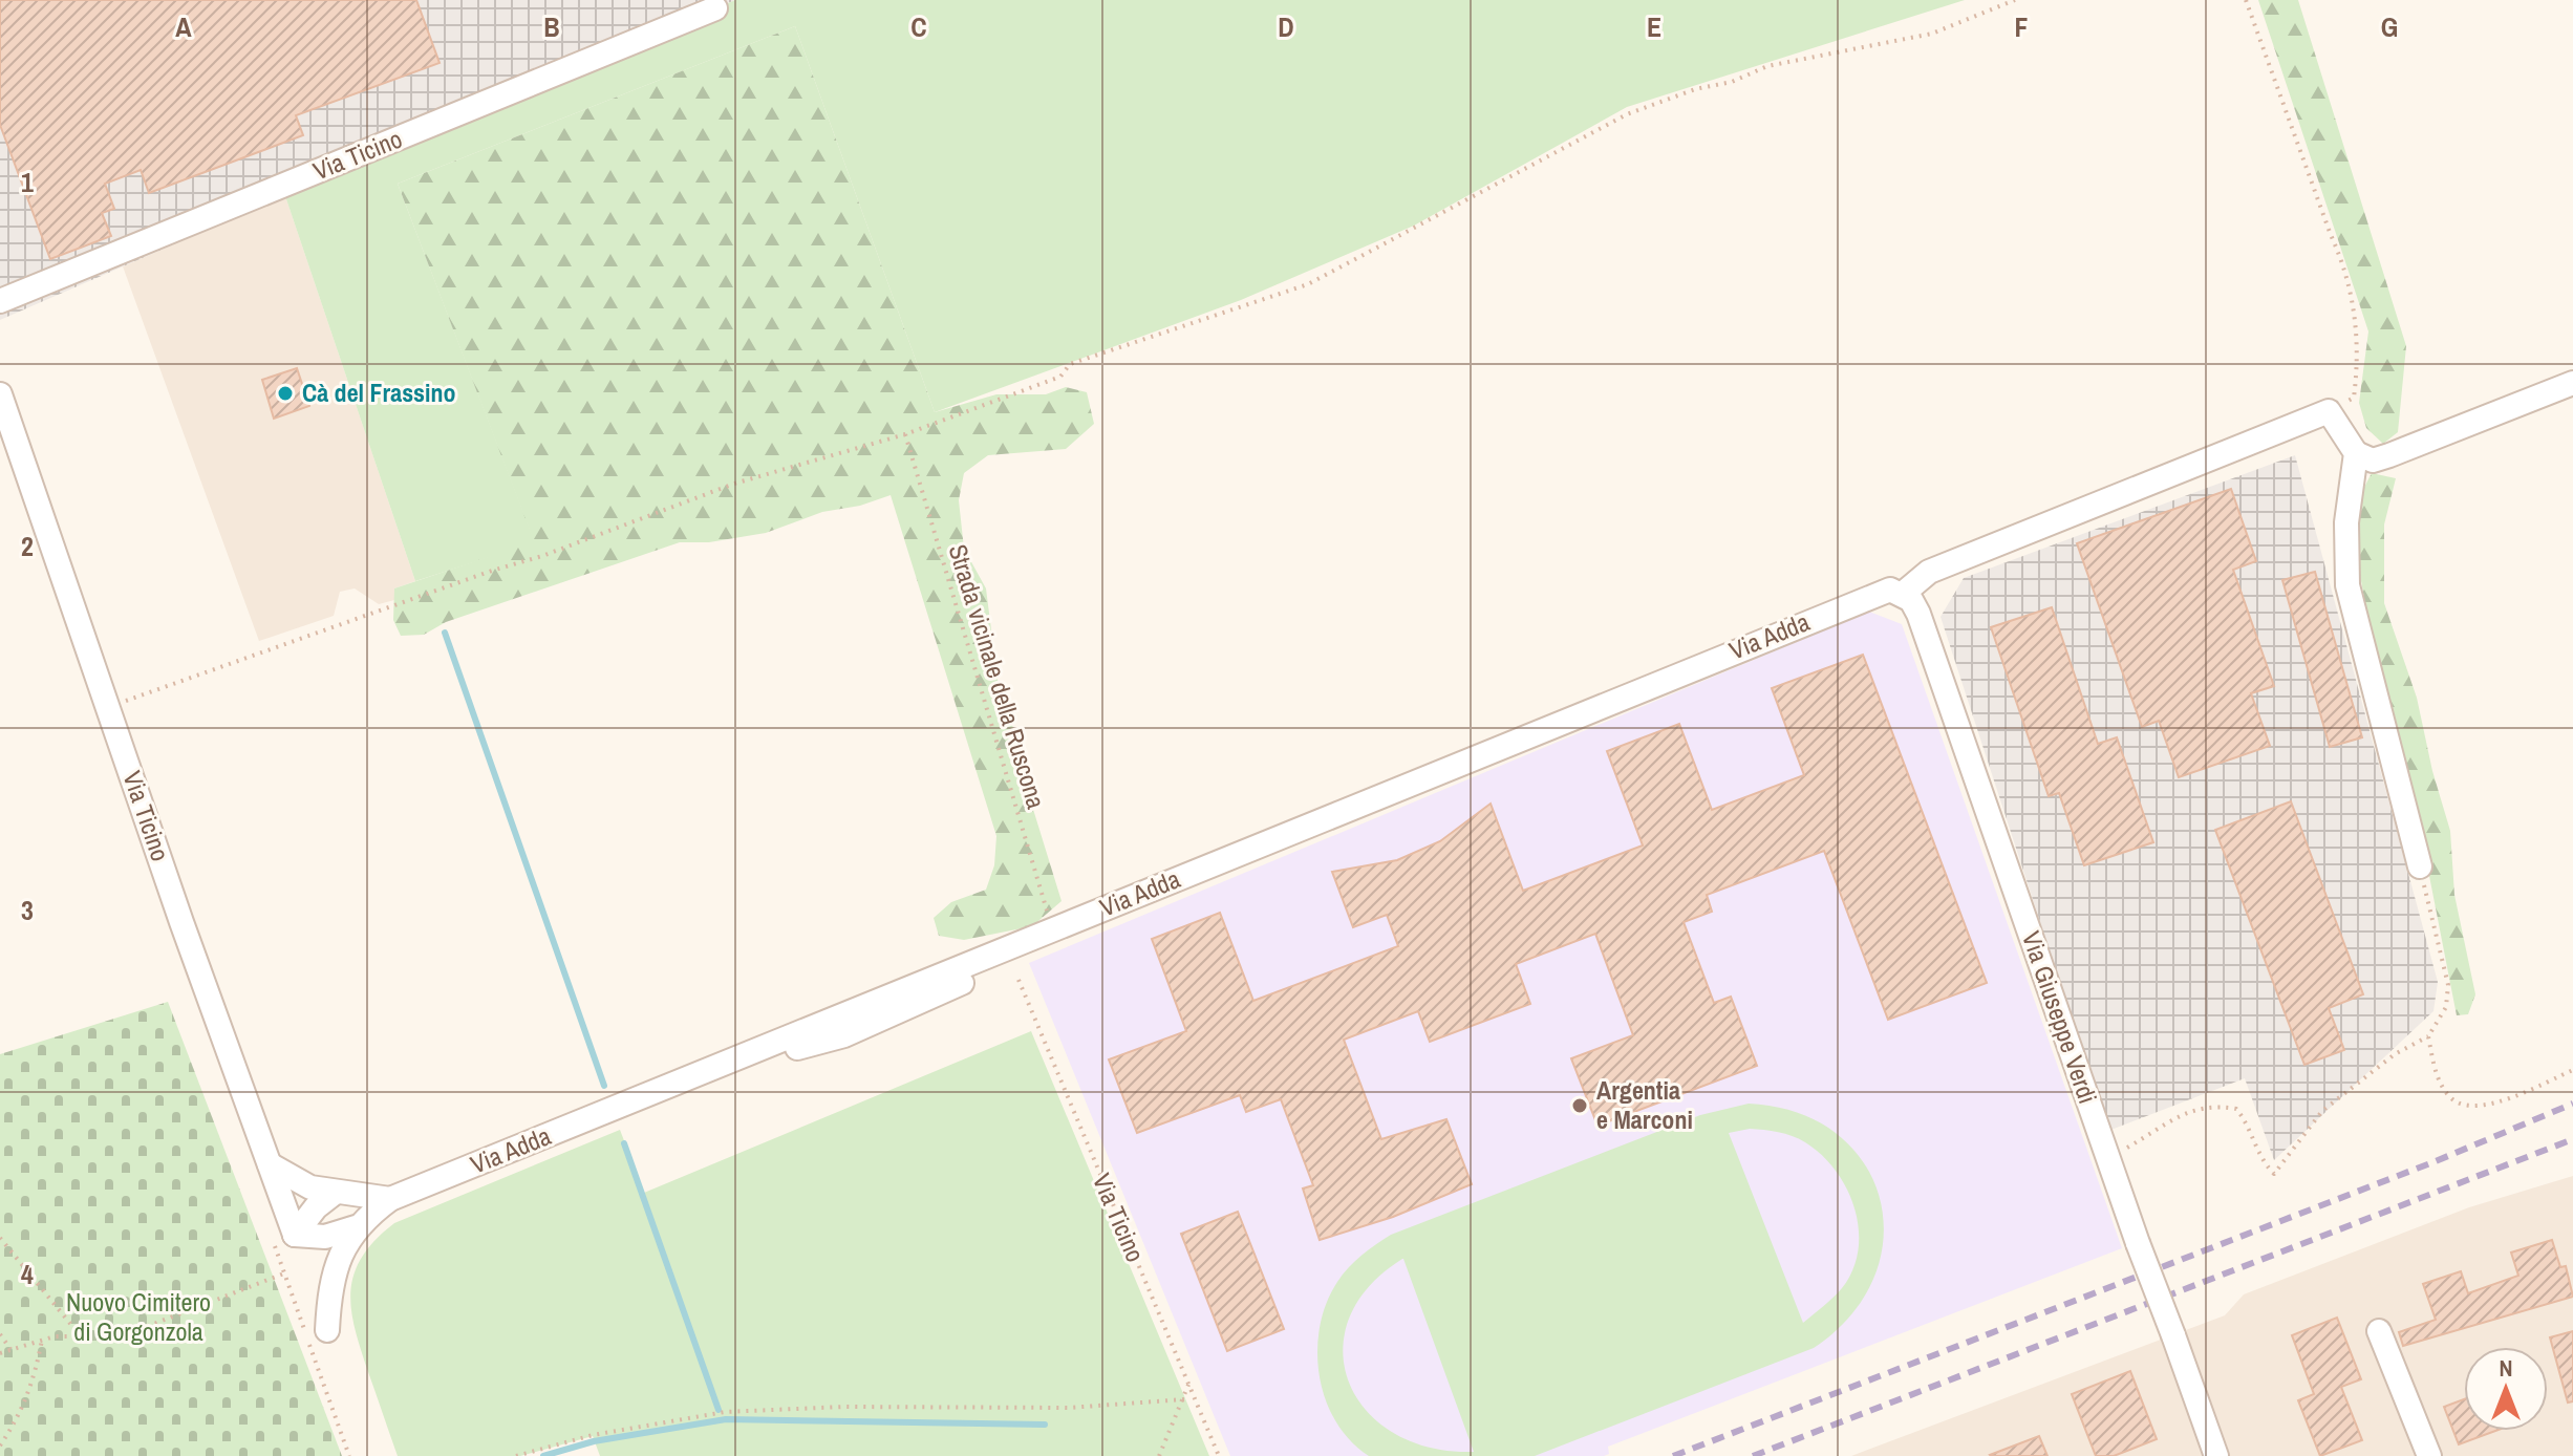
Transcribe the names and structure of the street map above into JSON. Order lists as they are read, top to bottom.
{
  "streets": {
    "street": ["Via Ticino", "Via Adda", "Via Giuseppe Verdi"],
    "path": ["Strada vicinale della Ruscona"]
  },
  "crossings": [
    ["Via Ticino", "Via Adda"],
    ["Via Adda", "Strada vicinale della Ruscona"],
    ["Via Adda", "Via Giuseppe Verdi"]
  ],
  "parks": ["Nuovo Cimitero di Gorgonzola"],
  "places": ["Cà del Frassino", "Argentia e Marconi"],
  "north": "top",
  "grid": {
    "columns": [
      "A",
      "B",
      "C",
      "D",
      "E",
      "F",
      "G"
    ],
    "rows": [
      "1",
      "2",
      "3",
      "4"
    ]
  }
}
